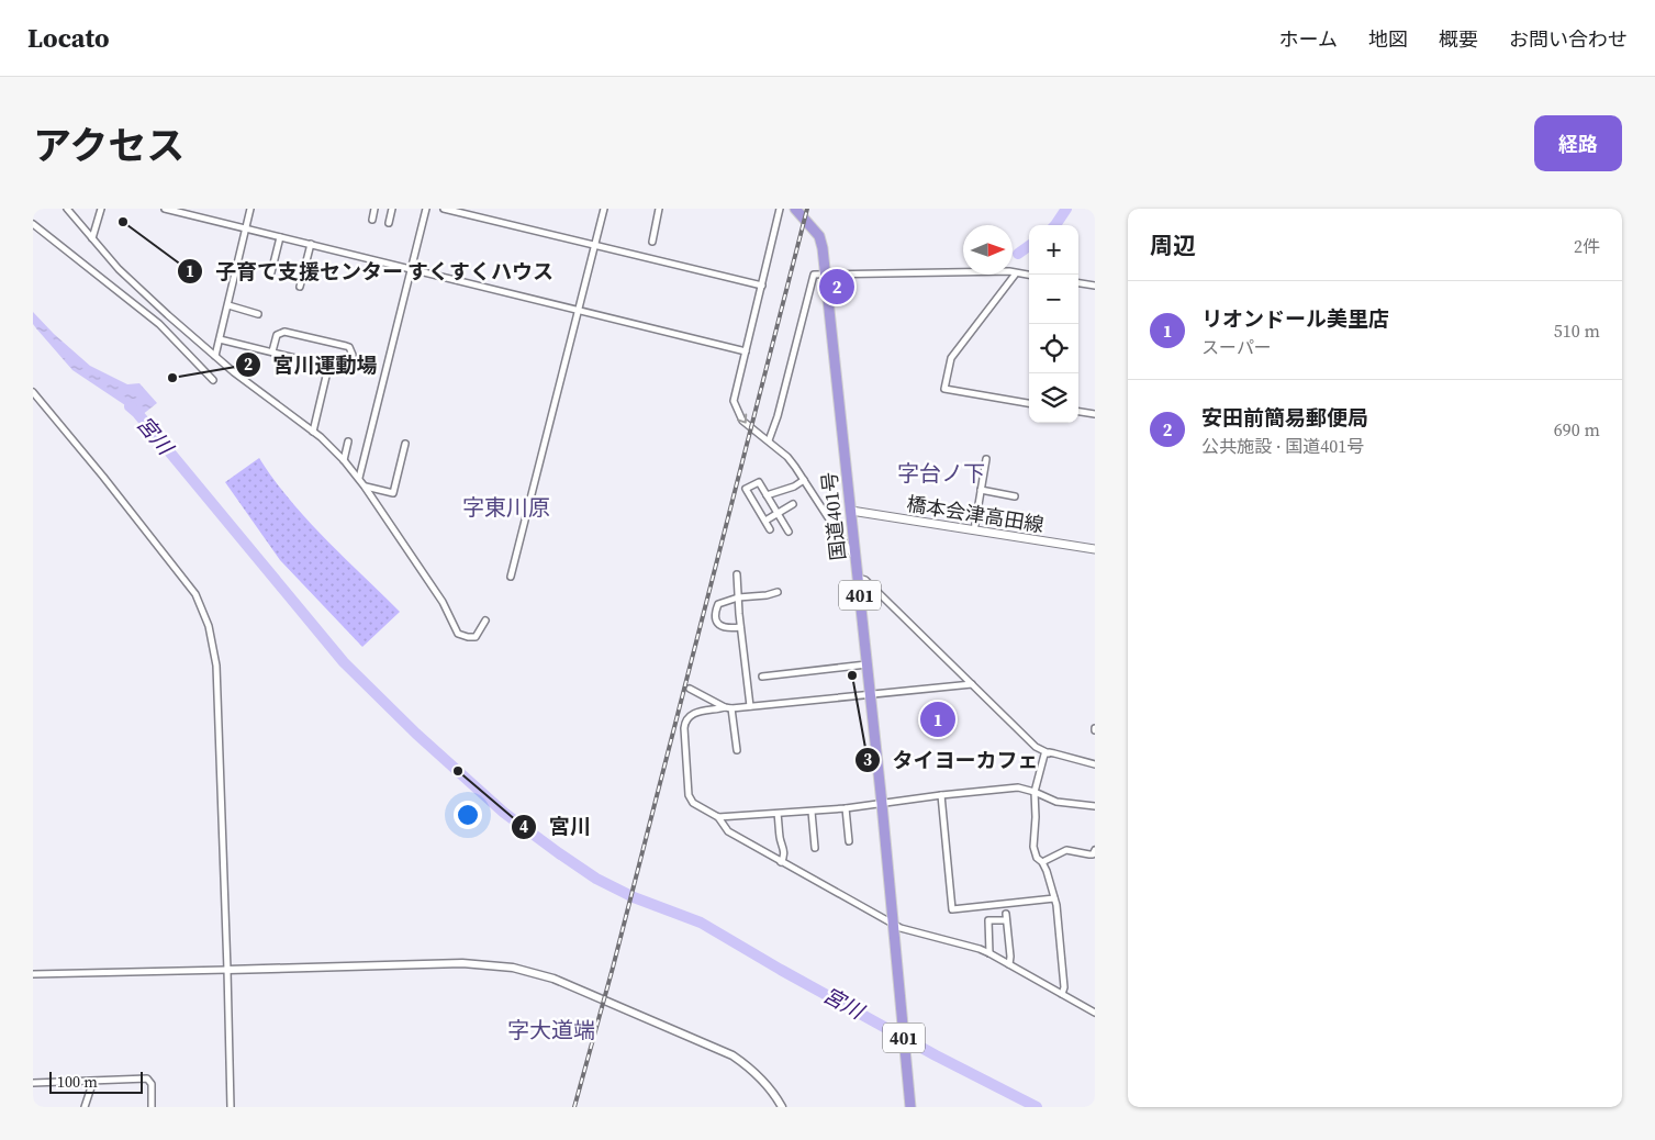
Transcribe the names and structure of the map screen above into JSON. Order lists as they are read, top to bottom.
{
  "streets": {
    "highway": ["国道401号", "401"],
    "main road": ["橋本会津高田線"]
  },
  "crossings": [
    ["橋本会津高田線", "国道401号"]
  ],
  "districts": ["字台ノ下", "字東川原", "字大道端"],
  "water": ["宮川"],
  "places": [
    "子育て支援センター すくすくハウス",
    "宮川運動場",
    "タイヨーカフェ",
    "宮川"
  ],
  "scale_bar": "100 m",
  "north": "right",
  "page": {
    "header": "Locato",
    "nav": [
      "ホーム",
      "地図",
      "概要",
      "お問い合わせ"
    ],
    "title": "アクセス",
    "buttons": "経路",
    "heading": ["周辺", "2件"],
    "map_buttons": ["+", "−"],
    "pins": ["2", "1"],
    "list": [
      {
        "mark": "1",
        "name": "リオンドール美里店",
        "note": "スーパー",
        "value": "510 m"
      },
      {
        "mark": "2",
        "name": "安田前簡易郵便局",
        "note": "公共施設 · 国道401号",
        "value": "690 m"
      }
    ],
    "scale": "100 m"
  }
}
